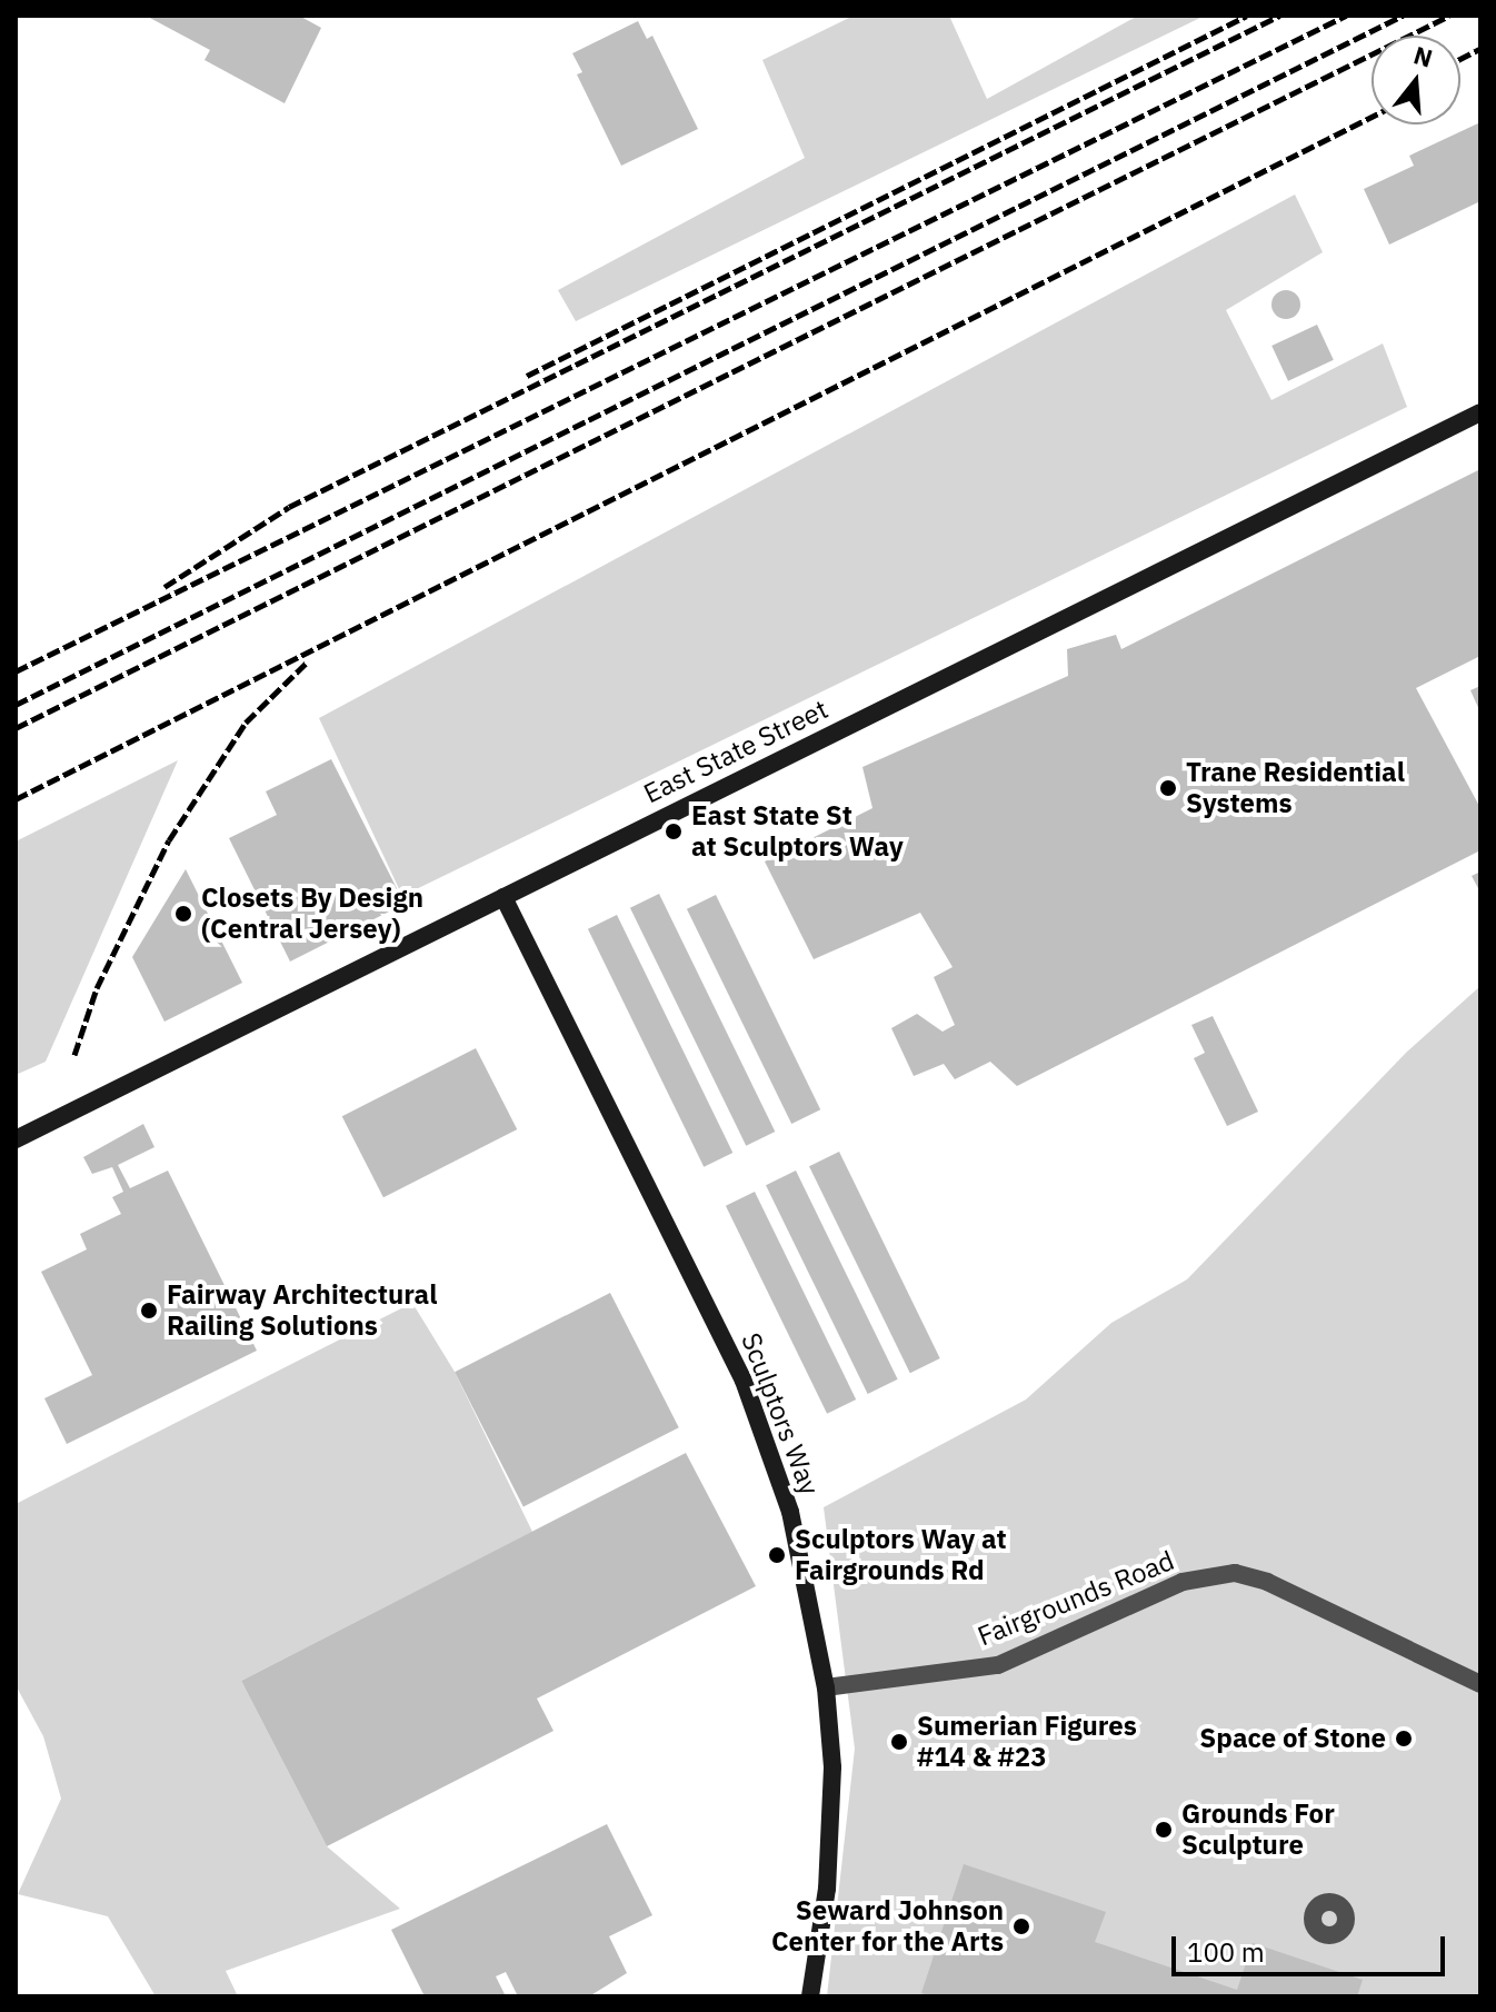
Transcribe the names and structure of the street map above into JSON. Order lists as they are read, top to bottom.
{
  "streets": {
    "street": ["East State Street", "Sculptors Way", "Fairgrounds Road"]
  },
  "crossings": [
    ["East State Street", "Sculptors Way"],
    ["Sculptors Way", "Fairgrounds Road"]
  ],
  "places": [
    "Trane Residential Systems",
    "East State St at Sculptors Way",
    "Closets By Design (Central Jersey)",
    "Fairway Architectural Railing Solutions",
    "Sculptors Way at Fairgrounds Rd",
    "Space of Stone",
    "Sumerian Figures #14 & #23",
    "Grounds For Sculpture",
    "Seward Johnson Center for the Arts"
  ],
  "scale_bar": "100 m",
  "north": "top"
}
